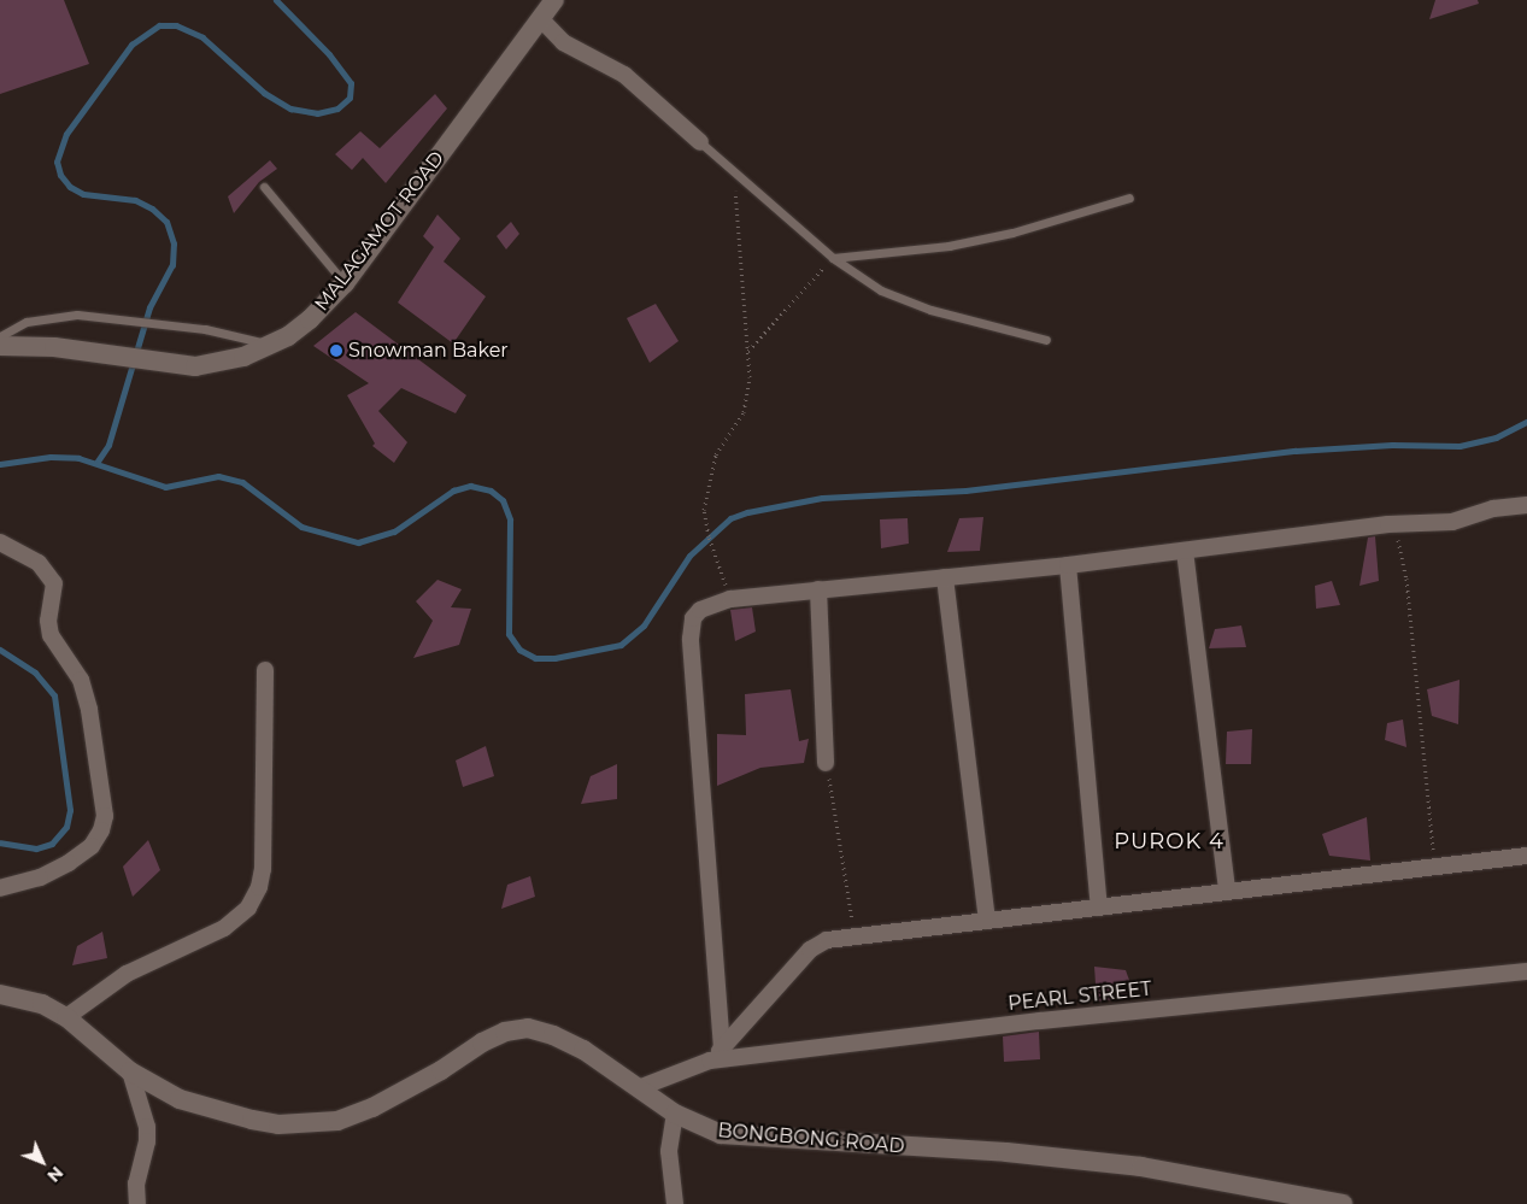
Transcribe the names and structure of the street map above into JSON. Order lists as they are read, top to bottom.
{
  "streets": {
    "street": ["MALAGAMOT ROAD", "PEARL STREET", "BONGBONG ROAD"]
  },
  "crossings": [
    ["PEARL STREET", "BONGBONG ROAD"]
  ],
  "districts": ["PUROK 4"],
  "places": ["Snowman Baker"],
  "north": "bottom right"
}
